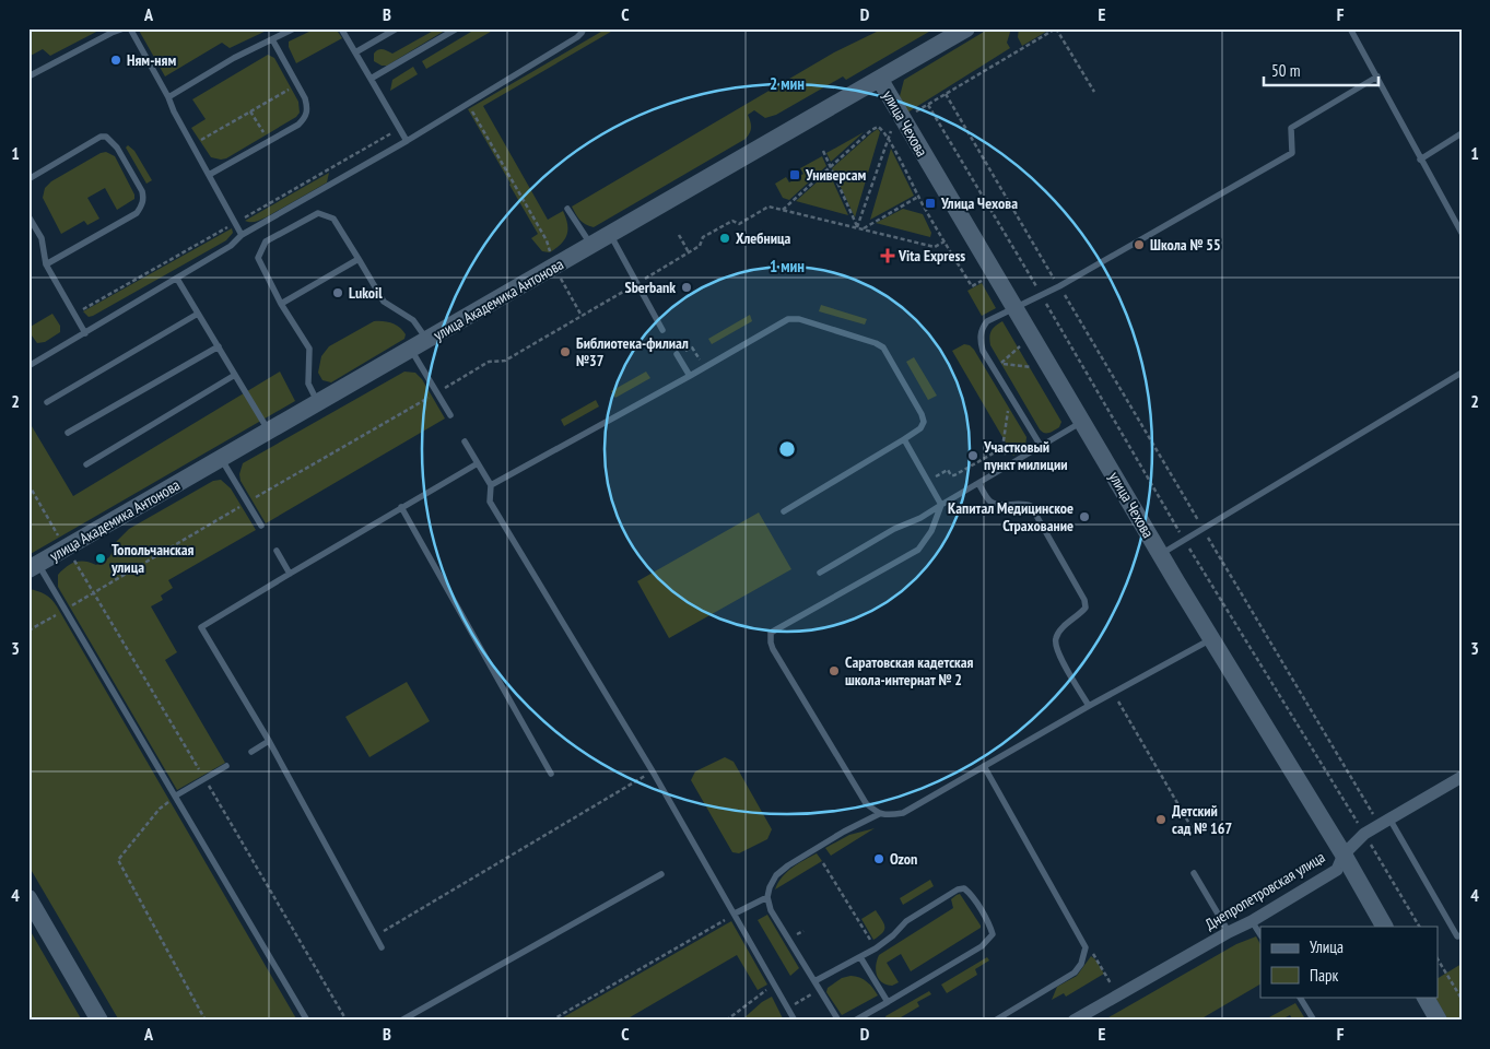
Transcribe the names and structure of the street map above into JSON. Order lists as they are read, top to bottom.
{
  "streets": {
    "main road": ["улица Чехова", "улица Академика Антонова"],
    "street": ["Днепропетровская улица"]
  },
  "crossings": [
    ["улица Чехова", "улица Академика Антонова"],
    ["улица Чехова", "Днепропетровская улица"]
  ],
  "places": {
    "other": [
      "Ням-ням",
      "Хлебница",
      "Школа № 55",
      "Sberbank",
      "Lukoil",
      "Библиотека-филиал №37",
      "Участковый пункт милиции",
      "Капитал Медицинское Страхование",
      "Топольчанская улица",
      "Саратовская кадетская школа-интернат № 2",
      "Детский сад № 167",
      "Ozon"
    ],
    "transit": ["Универсам", "Улица Чехова"],
    "health": ["Vita Express"]
  },
  "legend": ["Улица", "Парк"],
  "scale_bar": "50 m",
  "grid": {
    "columns": [
      "A",
      "B",
      "C",
      "D",
      "E",
      "F"
    ],
    "rows": [
      "1",
      "2",
      "3",
      "4"
    ]
  },
  "rings": ["2 мин", "1 мин"]
}
